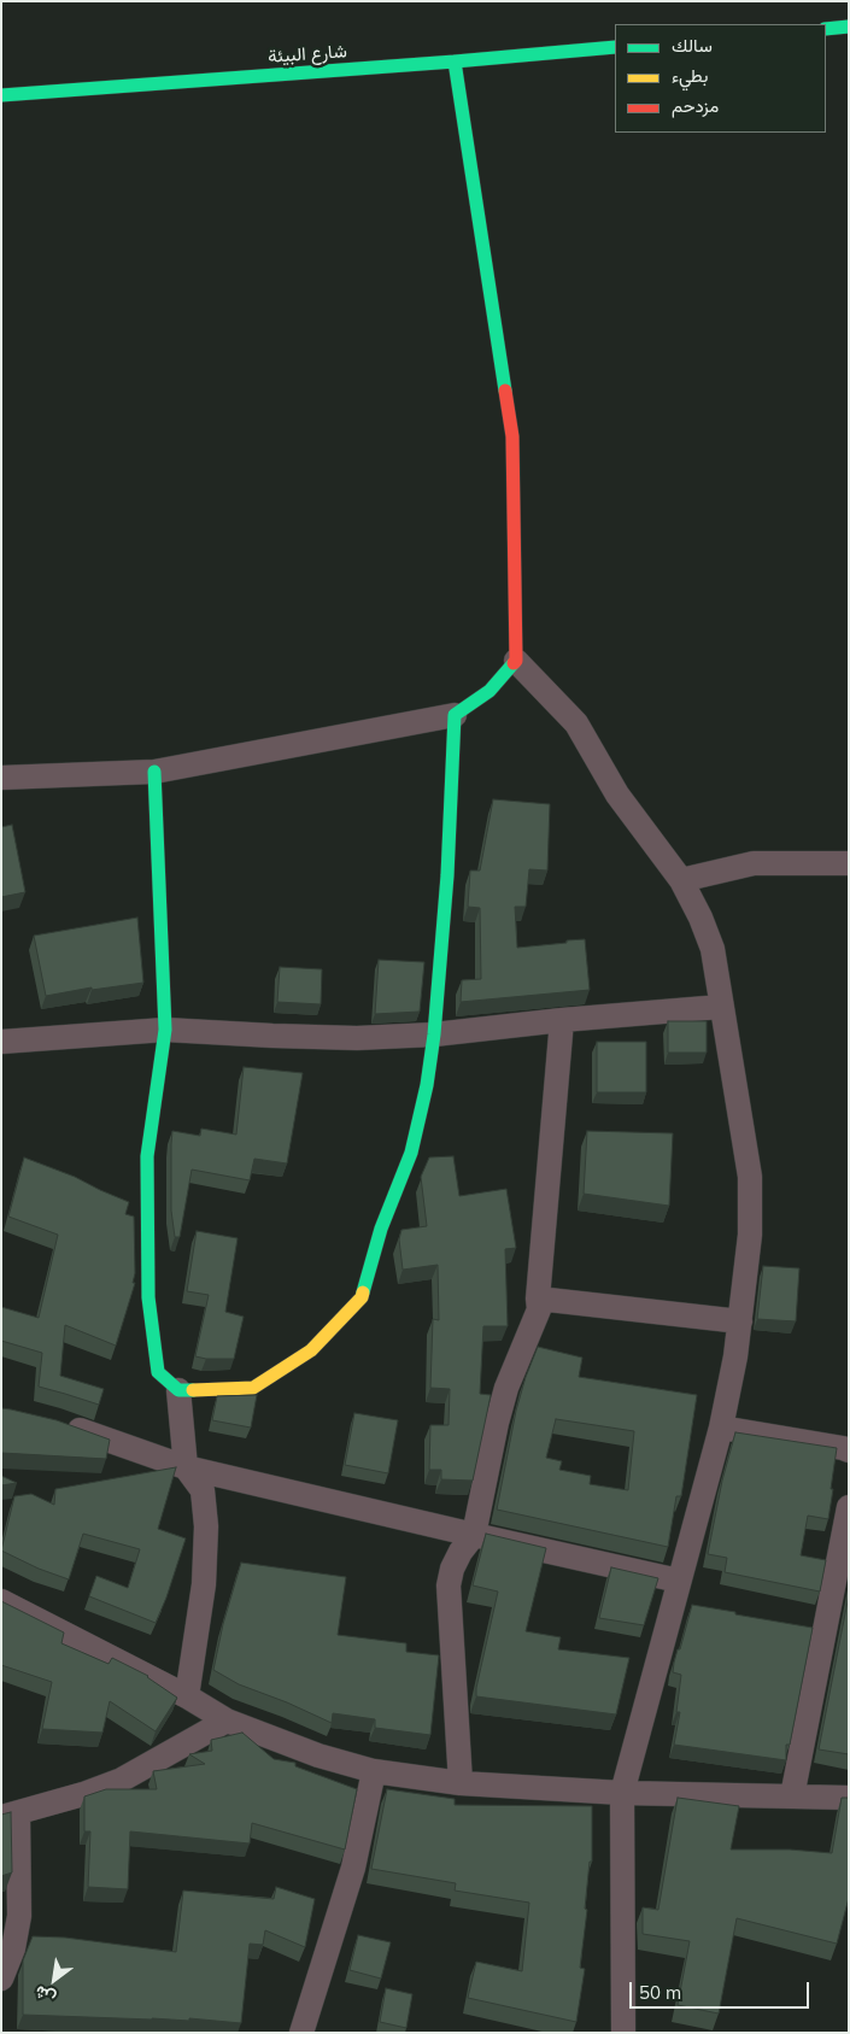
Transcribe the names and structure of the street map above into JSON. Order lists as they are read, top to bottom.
{
  "streets": {
    "street": ["شارع البيئة"]
  },
  "legend": ["سالك", "بطيء", "مزدحم"],
  "scale_bar": "50 m",
  "north": "bottom left"
}
